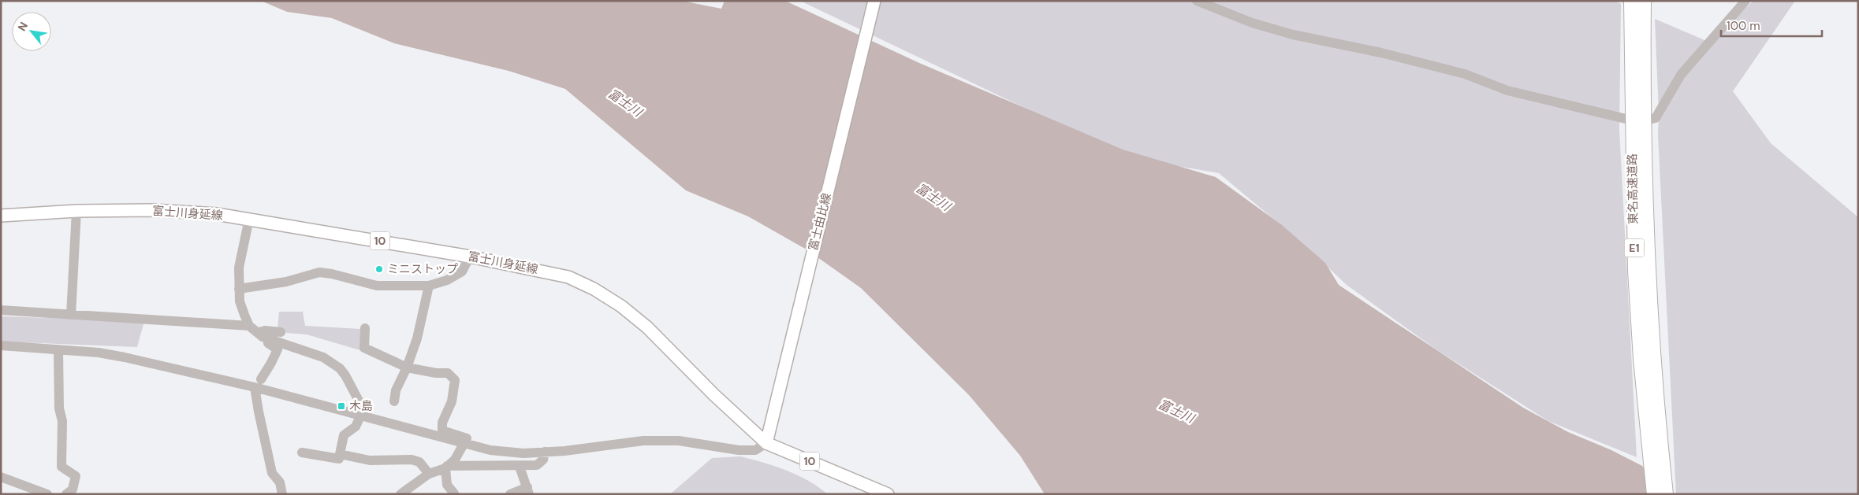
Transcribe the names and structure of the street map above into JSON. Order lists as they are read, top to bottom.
{
  "streets": {
    "highway": ["東名高速道路", "E1"],
    "main road": ["富士川身延線", "富士由比線", "10"]
  },
  "crossings": [
    ["富士川身延線", "富士由比線"]
  ],
  "water": ["富士川"],
  "places": {
    "other": ["ミニストップ"],
    "transit": ["木島"]
  },
  "scale_bar": "100 m",
  "north": "top left"
}
